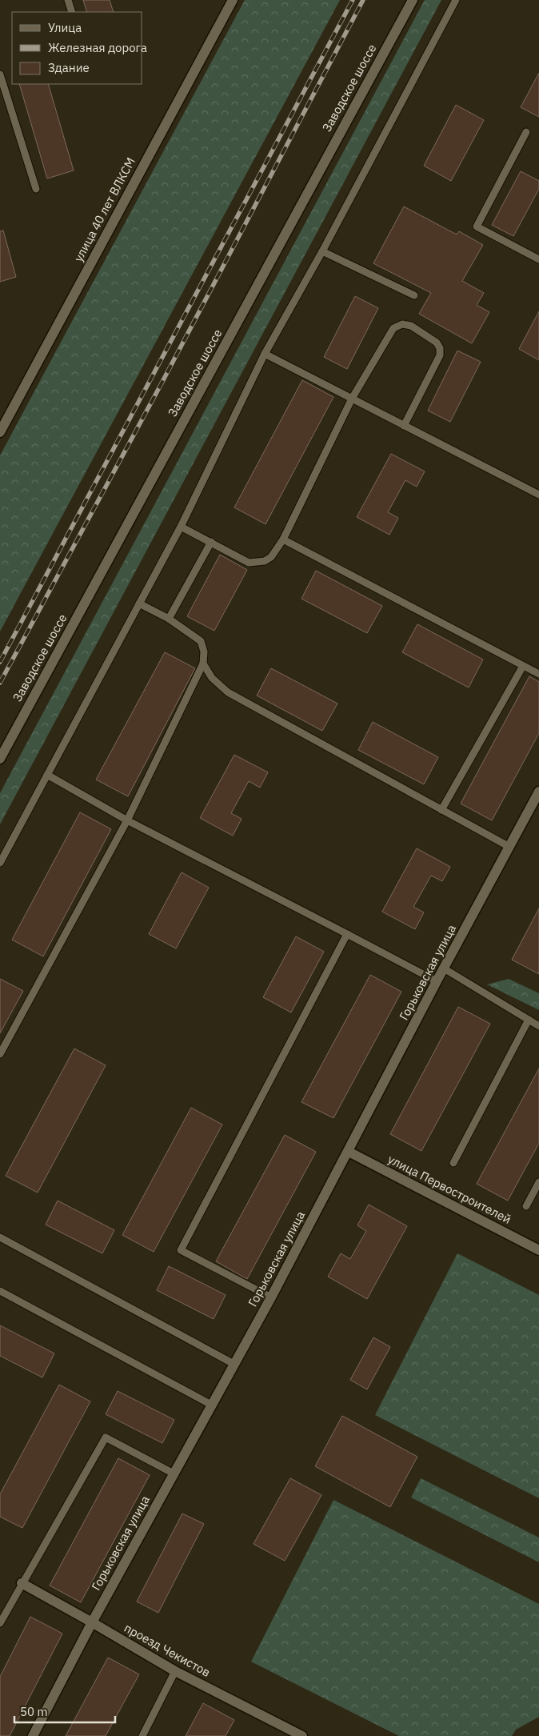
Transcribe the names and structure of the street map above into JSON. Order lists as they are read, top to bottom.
{
  "streets": {
    "street": [
      "Заводское шоссе",
      "улица 40 лет ВЛКСМ",
      "Горьковская улица",
      "улица Первостроителей",
      "проезд Чекистов"
    ]
  },
  "crossings": [
    ["Горьковская улица", "улица Первостроителей"],
    ["Горьковская улица", "проезд Чекистов"]
  ],
  "legend": ["Улица", "Железная дорога", "Здание"],
  "scale_bar": "50 m"
}
